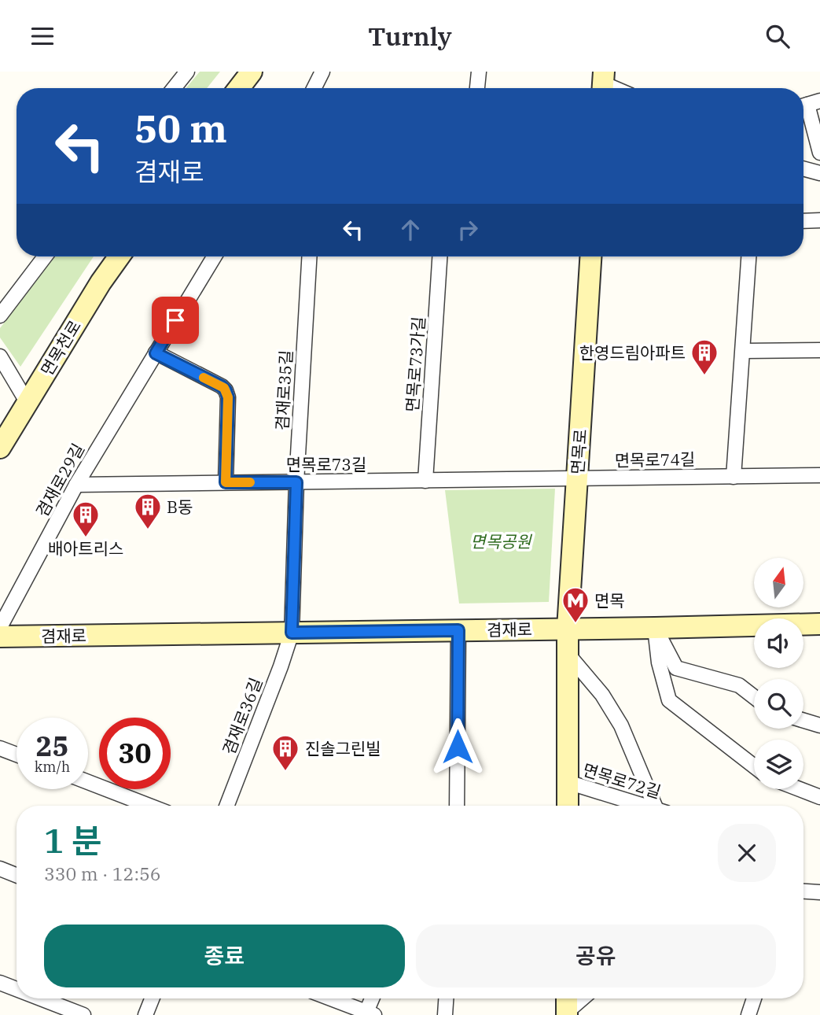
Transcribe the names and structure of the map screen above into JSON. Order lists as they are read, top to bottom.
{
  "streets": {
    "main road": ["면목천로", "면목로", "겸재로"],
    "street": [
      "면목로73가길",
      "겸재로35길",
      "면목로74길",
      "면목로73길",
      "겸재로29길",
      "겸재로36길",
      "면목로72길"
    ]
  },
  "crossings": [
    ["면목로73가길", "면목로73길"],
    ["겸재로35길", "면목로73길"],
    ["겸재로35길", "겸재로"],
    ["겸재로35길", "겸재로36길"],
    ["면목로", "면목로74길"],
    ["면목로", "면목로73길"],
    ["면목로", "겸재로"],
    ["면목로", "면목로72길"],
    ["면목로74길", "면목로73길"],
    ["면목로73길", "겸재로29길"],
    ["겸재로", "겸재로36길"]
  ],
  "parks": ["면목공원"],
  "places": {
    "building": [
      "한영드림아파트",
      "B동",
      "배아트리스",
      "진솔그린빌"
    ],
    "metro station": ["면목"]
  },
  "north": "top",
  "page": {
    "header": "Turnly",
    "turn": ["50 m", "겸재로"],
    "speed": "25 km/h",
    "limit": "30",
    "heading": ["1 분", "330 m · 12:56"],
    "buttons": ["종료", "공유"]
  }
}
